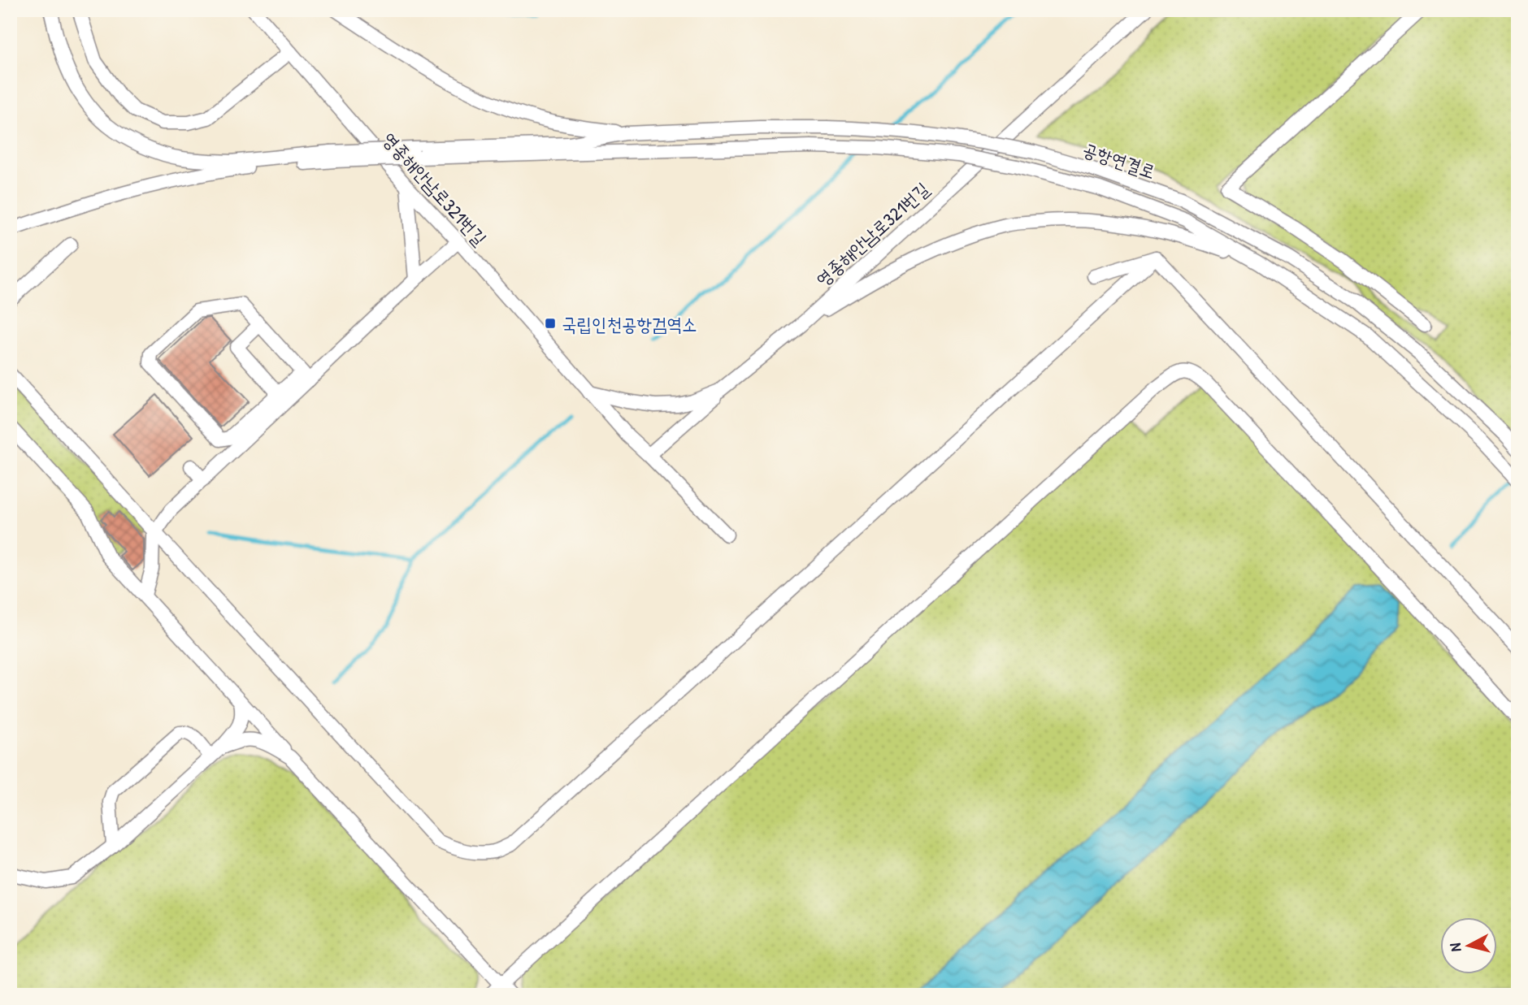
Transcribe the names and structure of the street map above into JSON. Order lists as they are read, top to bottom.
{
  "streets": {
    "street": ["공항연결로", "영종해안남로321번길"]
  },
  "places": {
    "transit": ["국립인천공항검역소"]
  },
  "north": "left"
}
